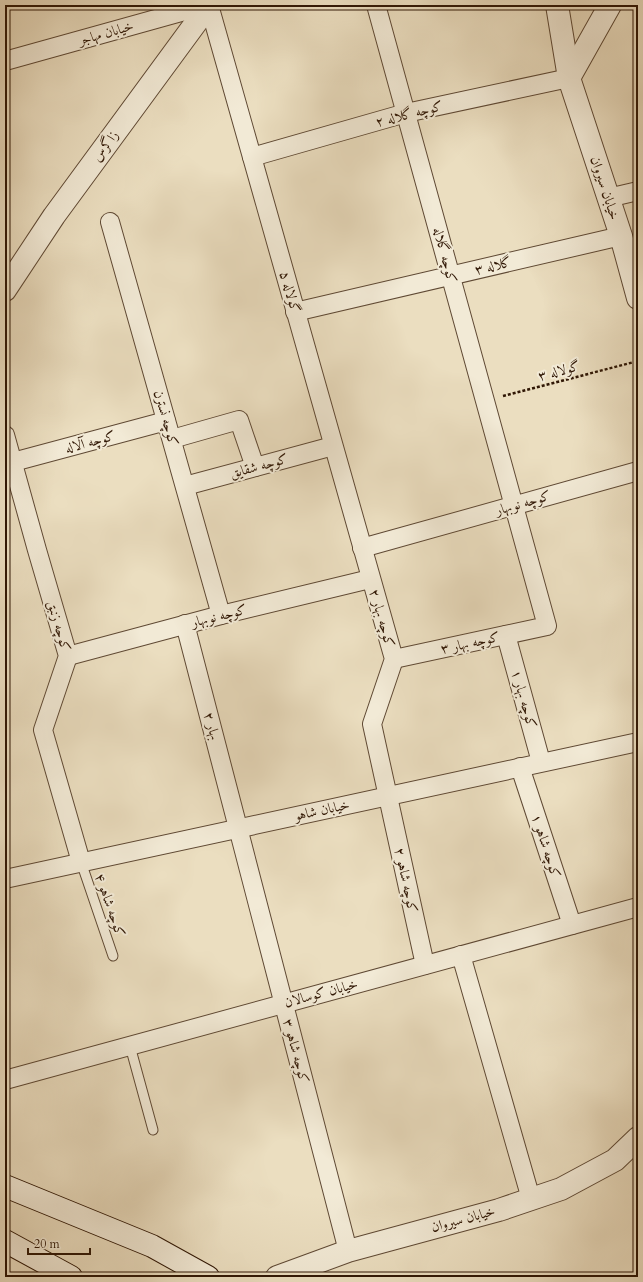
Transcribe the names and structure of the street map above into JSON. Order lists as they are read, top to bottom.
{
  "streets": {
    "street": [
      "خیابان مهاجر",
      "کوچه گلاله ۲",
      "زاگرس",
      "خیابان سیروان",
      "کوچه گلاله",
      "گلاله ۳",
      "گولاله ۵",
      "کوچه نسترن",
      "کوچه آلاله",
      "کوچه شقایق",
      "کوچه نوبهار",
      "کوچه بهار ۲",
      "کوچه زنبق",
      "کوچه بهار ۳",
      "کوچه بهار ۱",
      "بهار ۲",
      "خیابان شاهو",
      "کوچه شاهو ۱",
      "کوچه شاهو ۲",
      "خیابان کوسالان",
      "کوچه شاهو ۳"
    ],
    "lane": ["کوچه شاهو ۴"],
    "path": ["گولاله ۳"]
  },
  "crossings": [
    ["خیابان مهاجر", "زاگرس"],
    ["خیابان مهاجر", "گولاله ۵"],
    ["کوچه گلاله ۲", "خیابان سیروان"],
    ["کوچه گلاله ۲", "کوچه گلاله"],
    ["کوچه گلاله ۲", "گولاله ۵"],
    ["زاگرس", "گولاله ۵"],
    ["خیابان سیروان", "گلاله ۳"],
    ["خیابان سیروان", "کوچه شاهو ۳"],
    ["کوچه گلاله", "گلاله ۳"],
    ["کوچه گلاله", "گولاله ۳"],
    ["کوچه گلاله", "کوچه نوبهار"],
    ["کوچه گلاله", "کوچه بهار ۳"],
    ["گلاله ۳", "گولاله ۵"],
    ["گولاله ۵", "کوچه شقایق"],
    ["گولاله ۵", "کوچه نوبهار"],
    ["گولاله ۵", "کوچه بهار ۲"],
    ["کوچه نسترن", "کوچه آلاله"],
    ["کوچه نسترن", "کوچه شقایق"],
    ["کوچه نسترن", "کوچه نوبهار"],
    ["کوچه آلاله", "کوچه زنبق"],
    ["کوچه نوبهار", "کوچه بهار ۲"],
    ["کوچه نوبهار", "کوچه زنبق"],
    ["کوچه نوبهار", "کوچه بهار ۳"],
    ["کوچه نوبهار", "بهار ۲"],
    ["کوچه بهار ۲", "کوچه بهار ۳"],
    ["کوچه بهار ۲", "خیابان شاهو"],
    ["کوچه بهار ۲", "کوچه شاهو ۲"],
    ["کوچه زنبق", "خیابان شاهو"],
    ["کوچه زنبق", "کوچه شاهو ۴"],
    ["کوچه بهار ۳", "کوچه بهار ۱"],
    ["کوچه بهار ۱", "خیابان شاهو"],
    ["بهار ۲", "خیابان شاهو"],
    ["بهار ۲", "کوچه شاهو ۳"],
    ["خیابان شاهو", "کوچه شاهو ۱"],
    ["خیابان شاهو", "کوچه شاهو ۲"],
    ["خیابان شاهو", "کوچه شاهو ۴"],
    ["خیابان شاهو", "کوچه شاهو ۳"],
    ["کوچه شاهو ۱", "خیابان کوسالان"],
    ["کوچه شاهو ۲", "خیابان کوسالان"],
    ["خیابان کوسالان", "کوچه شاهو ۳"]
  ],
  "scale_bar": "20 m"
}
